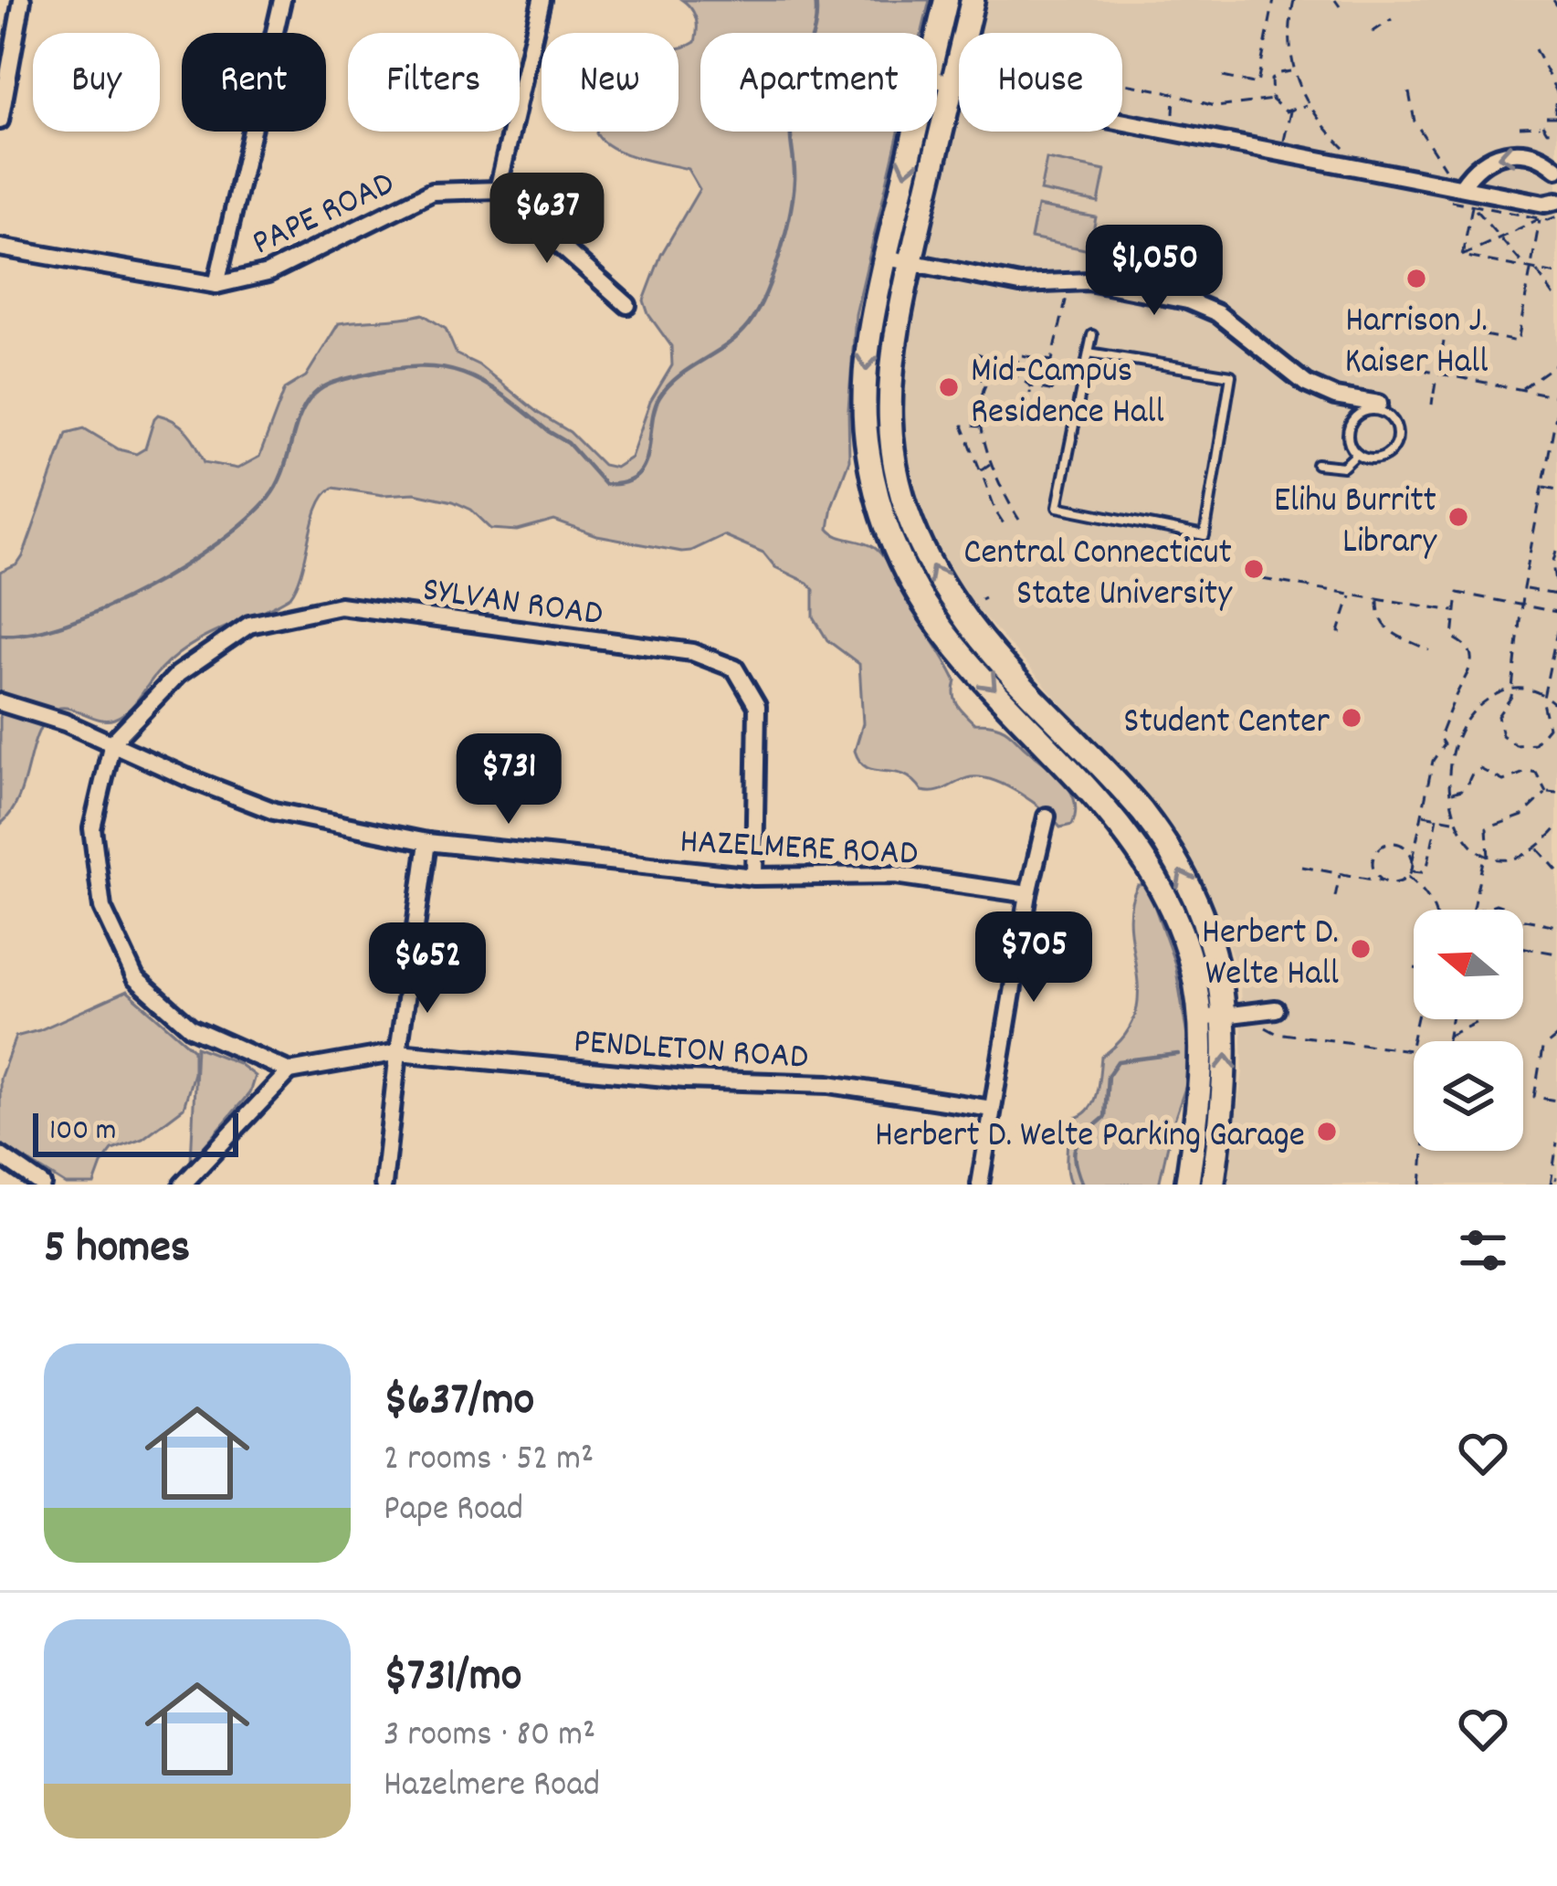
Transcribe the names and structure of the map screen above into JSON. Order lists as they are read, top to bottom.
{
  "streets": {
    "street": [
      "PAPE ROAD",
      "SYLVAN ROAD",
      "HAZELMERE ROAD",
      "PENDLETON ROAD"
    ]
  },
  "crossings": [
    ["SYLVAN ROAD", "HAZELMERE ROAD"]
  ],
  "places": [
    "Harrison J. Kaiser Hall",
    "Mid-Campus Residence Hall",
    "Elihu Burritt Library",
    "Central Connecticut State University",
    "Student Center",
    "Herbert D. Welte Hall",
    "Herbert D. Welte Parking Garage"
  ],
  "scale_bar": "100 m",
  "north": "left",
  "page": {
    "chip": [
      "Buy",
      "Rent",
      "Filters",
      "New",
      "Apartment",
      "House"
    ],
    "price": [
      "$637",
      "$1,050",
      "$731",
      "$705",
      "$652"
    ],
    "scale": "100 m",
    "heading": "5 homes",
    "list": [
      {
        "name": "$637/mo",
        "note": "2 rooms · 52 m² · Pape Road"
      },
      {
        "name": "$731/mo",
        "note": "3 rooms · 80 m² · Hazelmere Road"
      }
    ]
  }
}
